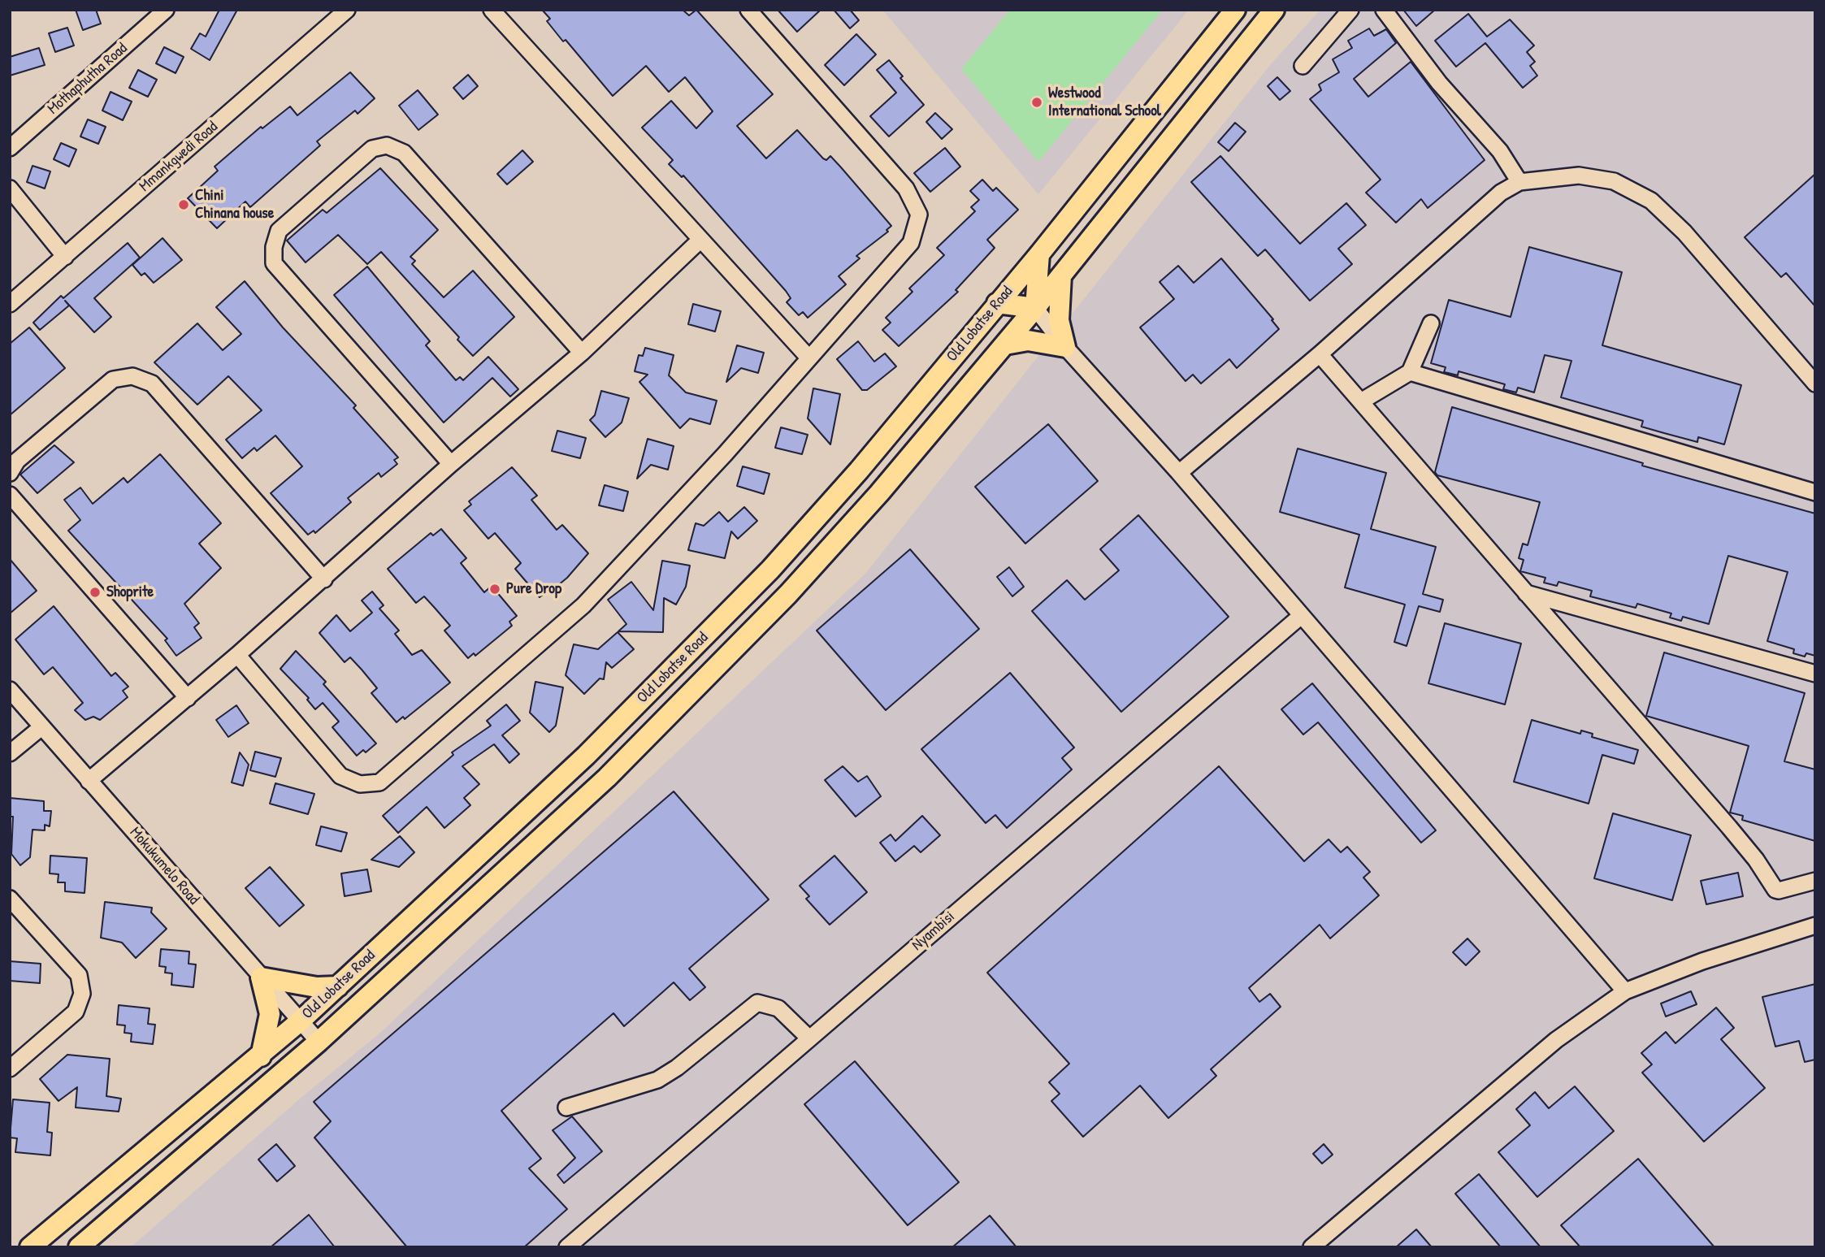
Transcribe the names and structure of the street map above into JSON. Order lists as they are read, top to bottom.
{
  "streets": {
    "main road": ["Old Lobatse Road"],
    "street": [
      "Mothaphutha Road",
      "Mmankgwedi Road",
      "Mokukumelo Road",
      "Nyambisi"
    ]
  },
  "crossings": [
    ["Old Lobatse Road", "Mokukumelo Road"]
  ],
  "places": [
    "Westwood International School",
    "Chini Chinana house",
    "Pure Drop",
    "Shoprite"
  ]
}
